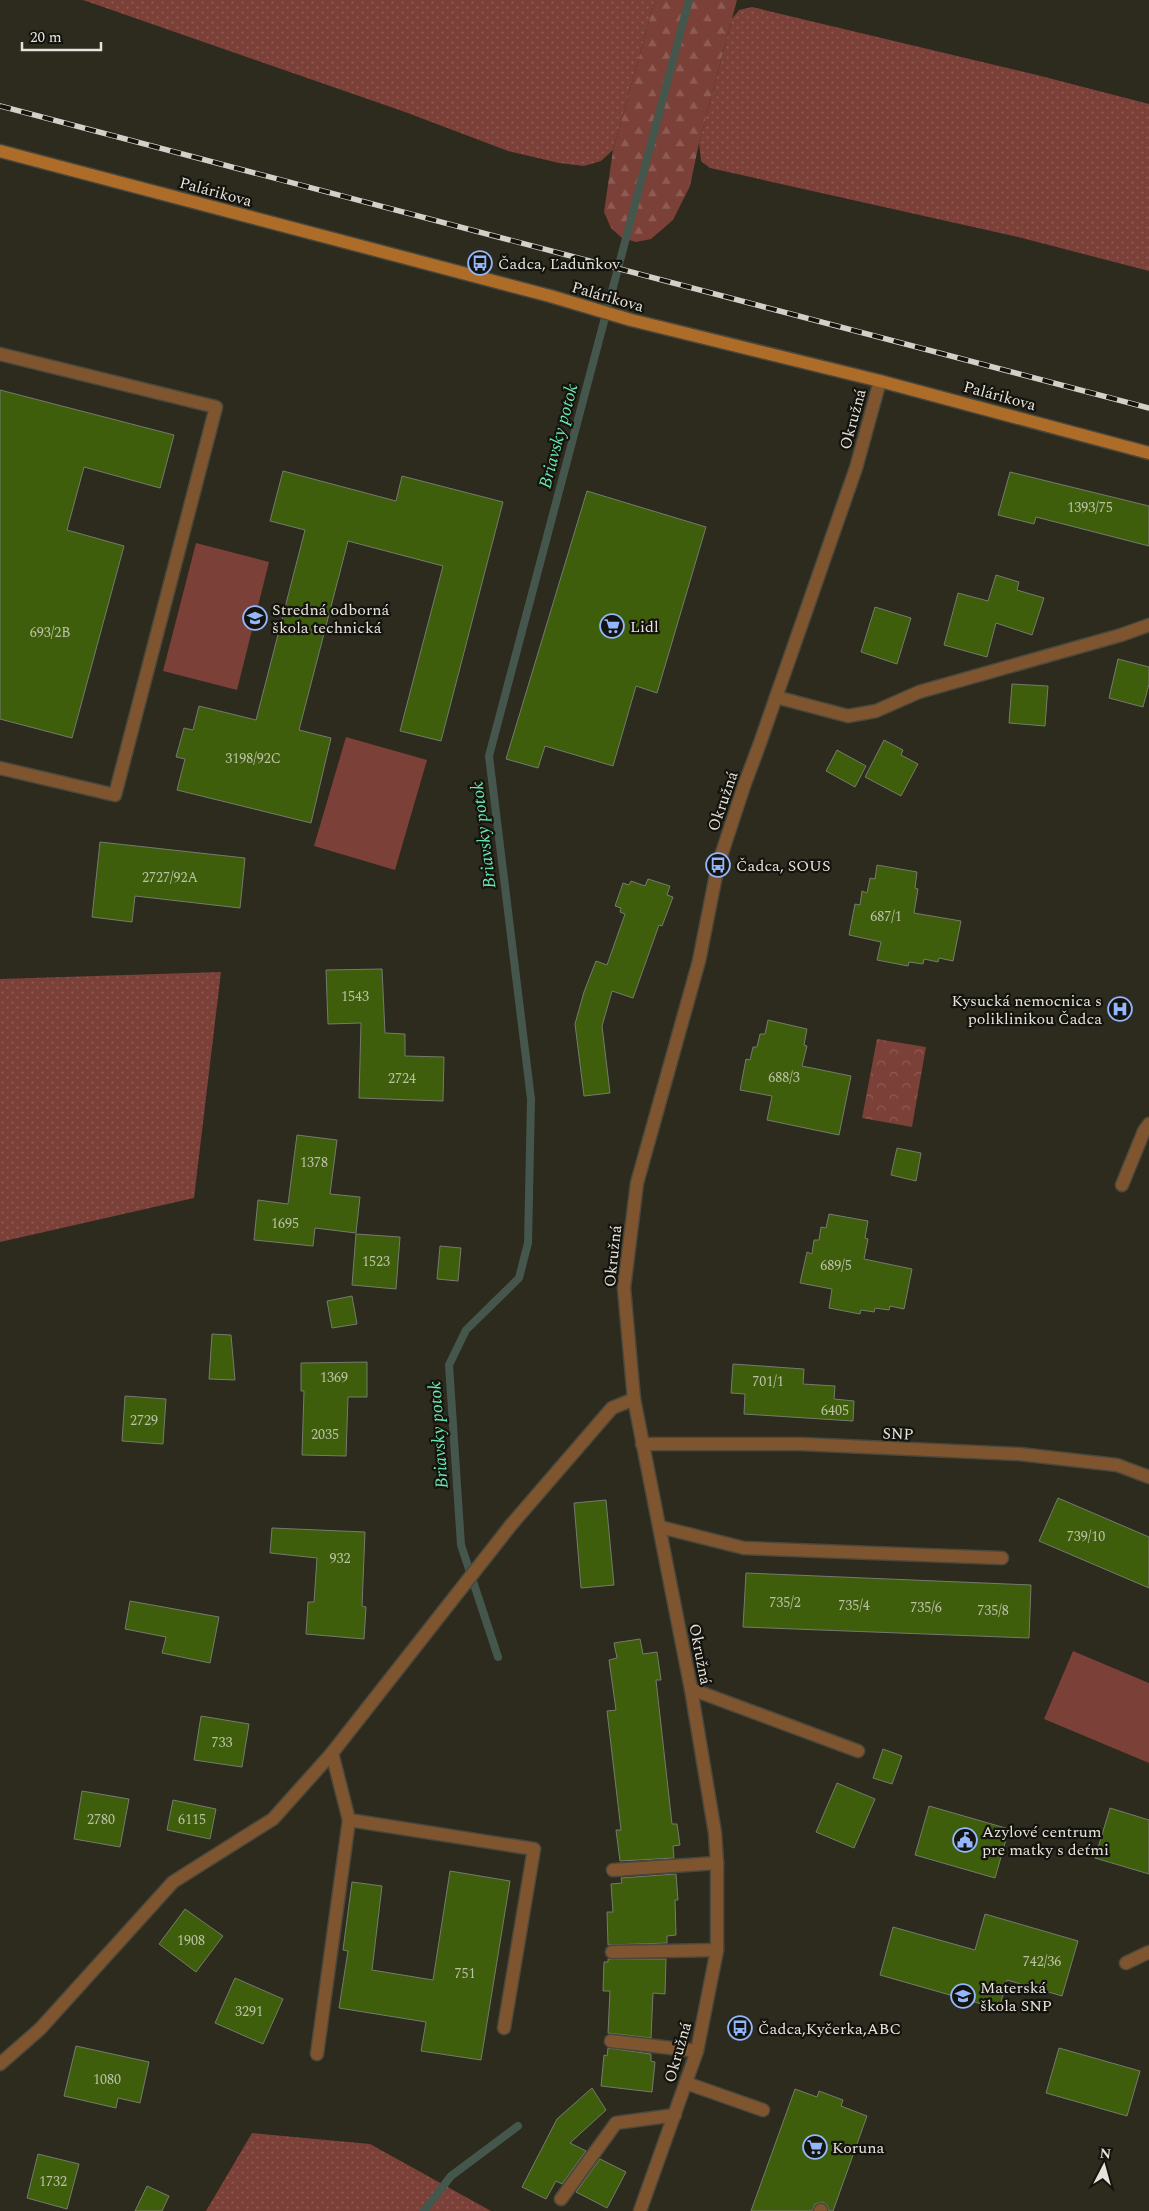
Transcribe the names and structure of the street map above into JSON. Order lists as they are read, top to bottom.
{
  "streets": {
    "main road": ["Palárikova"],
    "street": ["Okružná", "SNP"]
  },
  "crossings": [
    ["Palárikova", "Okružná"],
    ["Okružná", "SNP"]
  ],
  "water": ["Briavsky potok"],
  "places": {
    "bus stop": ["Čadca, Ľadunkov", "Čadca, SOUS", "Čadca,Kyčerka,ABC"],
    "school or university": ["Stredná odborná škola technická", "Materská škola SNP"],
    "supermarket": ["Lidl", "Koruna"],
    "hospital": ["Kysucká nemocnica s poliklinikou Čadca"],
    "public building": ["Azylové centrum pre matky s deťmi"]
  },
  "house_numbers": [
    "1393/75",
    "693/2B",
    "3198/92C",
    "2727/92A",
    "687/1",
    "1543",
    "688/3",
    "2724",
    "1378",
    "1695",
    "1523",
    "689/5",
    "1369",
    "701/1",
    "6405",
    "2729",
    "2035",
    "739/10",
    "932",
    "735/2",
    "735/4",
    "735/6",
    "735/8",
    "733",
    "2780",
    "6115",
    "1908",
    "742/36",
    "751",
    "3291",
    "1080",
    "1732"
  ],
  "scale_bar": "20 m",
  "north": "top"
}
